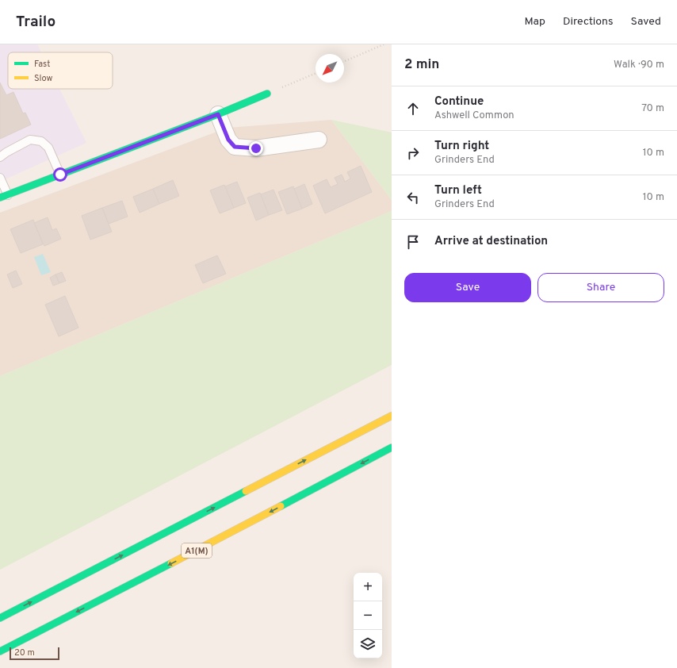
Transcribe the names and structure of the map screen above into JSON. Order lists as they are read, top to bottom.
{
  "streets": {
    "main road": ["A1(M)"]
  },
  "legend": ["Fast", "Slow"],
  "scale_bar": "20 m",
  "north": "bottom left",
  "page": {
    "header": "Trailo",
    "nav": ["Map", "Directions", "Saved"],
    "heading": ["2 min", "Walk · 90 m"],
    "list": [
      ["Continue", "Ashwell Common", "70 m"],
      ["Turn right", "Grinders End", "10 m"],
      ["Turn left", "Grinders End", "10 m"],
      "Arrive at destination"
    ],
    "buttons": ["Save", "Share"],
    "map_buttons": ["+", "−"],
    "scale": "20 m"
  }
}
